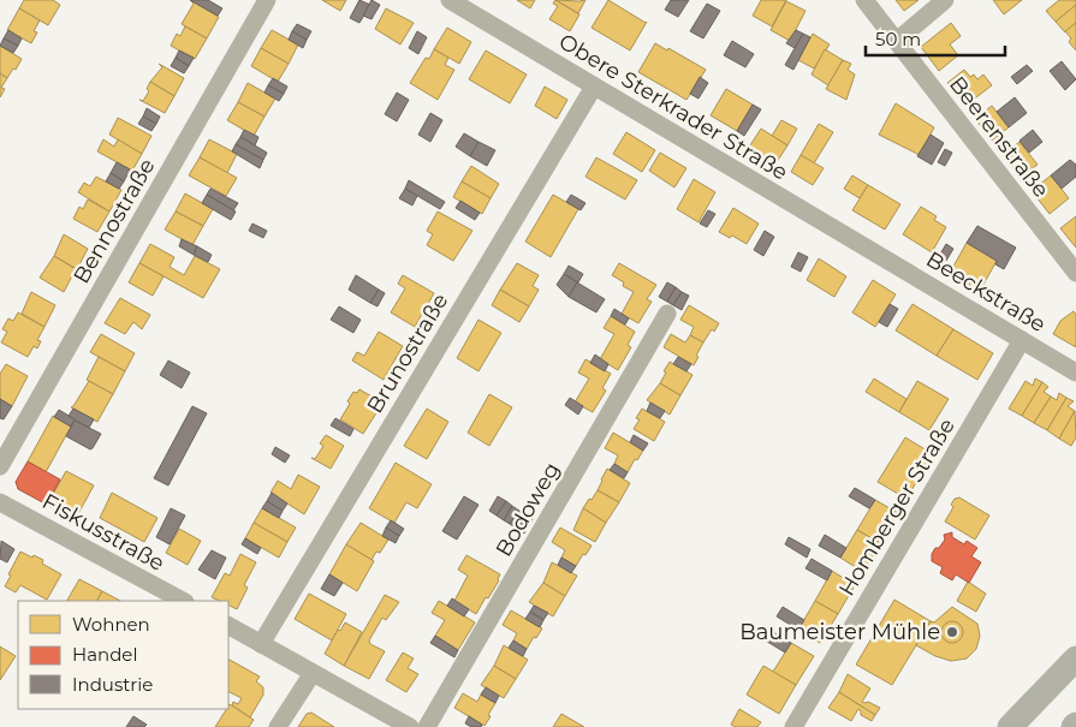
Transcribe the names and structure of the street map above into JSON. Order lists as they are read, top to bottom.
{
  "streets": {
    "street": [
      "Obere Sterkrader Straße",
      "Beerenstraße",
      "Bennostraße",
      "Beeckstraße",
      "Brunostraße",
      "Homberger Straße",
      "Bodoweg",
      "Fiskusstraße"
    ]
  },
  "crossings": [
    ["Obere Sterkrader Straße", "Beeckstraße"],
    ["Obere Sterkrader Straße", "Brunostraße"],
    ["Beeckstraße", "Homberger Straße"]
  ],
  "places": ["Baumeister Mühle"],
  "legend": ["Wohnen", "Handel", "Industrie"],
  "scale_bar": "50 m"
}
